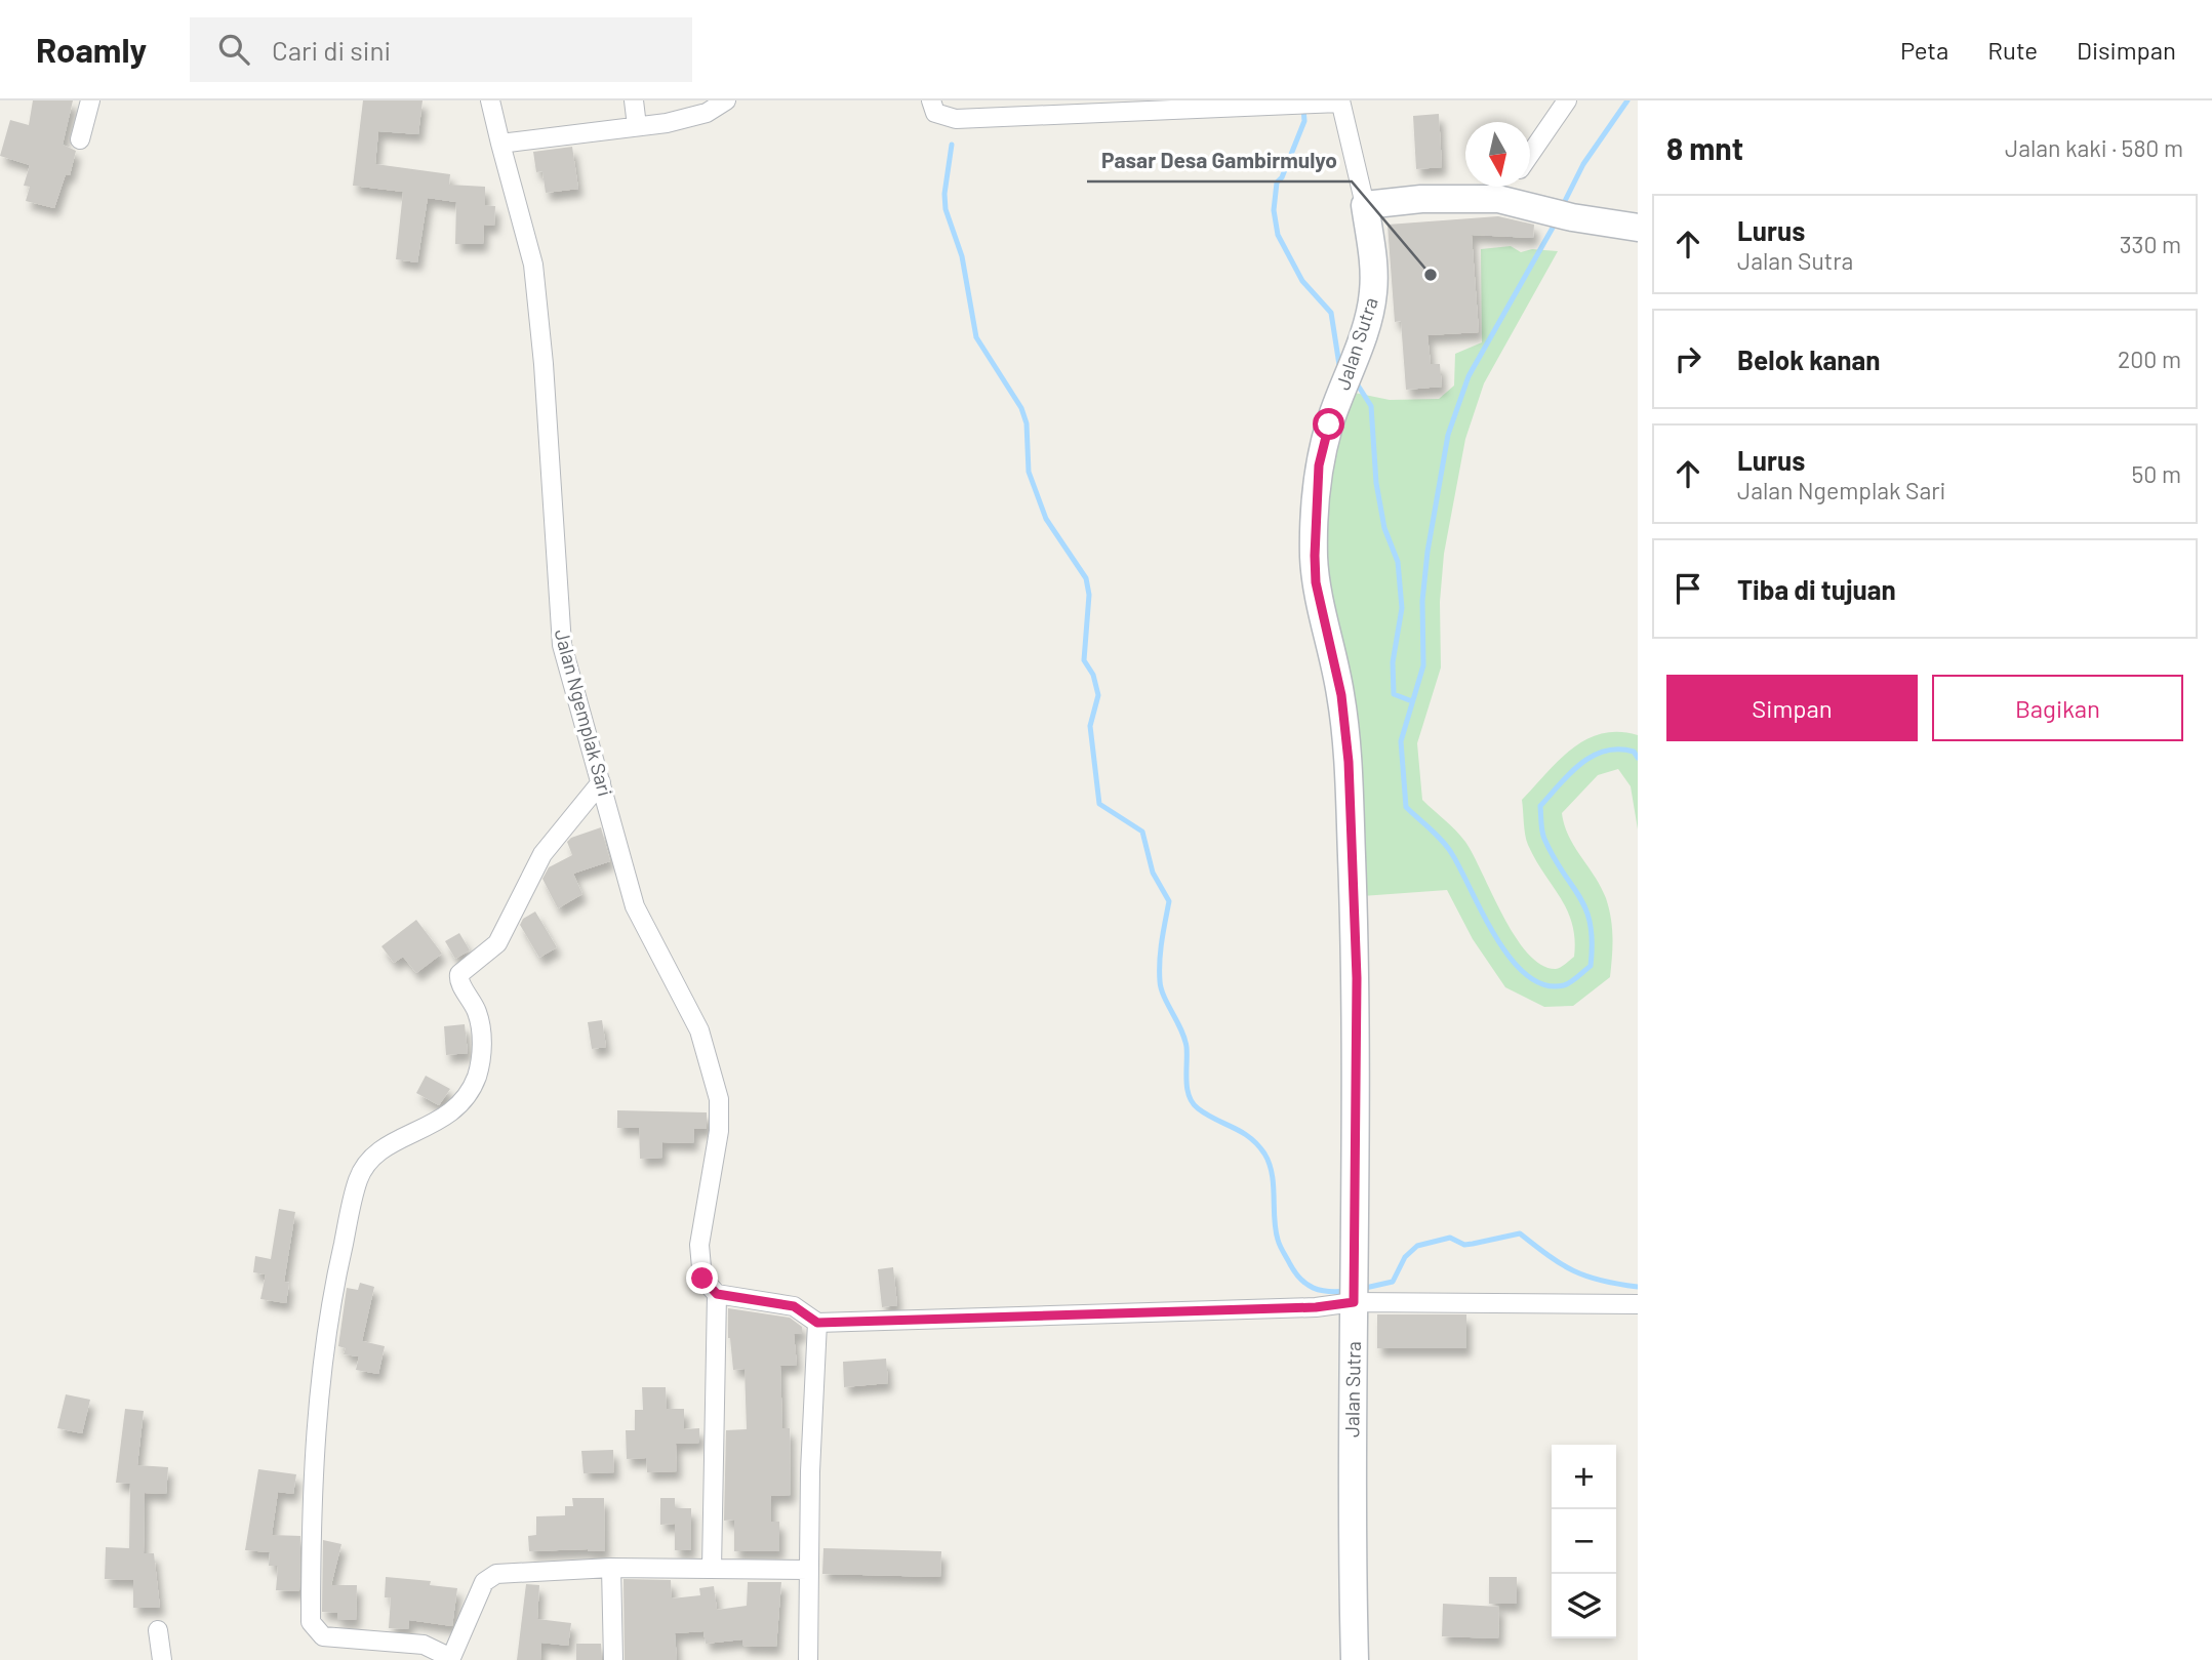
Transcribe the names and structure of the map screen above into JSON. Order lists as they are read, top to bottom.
{
  "streets": {
    "street": ["Jalan Sutra", "Jalan Ngemplak Sari"]
  },
  "places": ["Pasar Desa Gambirmulyo"],
  "north": "bottom",
  "page": {
    "header": "Roamly",
    "search": "Cari di sini",
    "nav": ["Peta", "Rute", "Disimpan"],
    "heading": ["8 mnt", "Jalan kaki · 580 m"],
    "list": [
      ["Lurus", "Jalan Sutra", "330 m"],
      ["Belok kanan", "200 m"],
      ["Lurus", "Jalan Ngemplak Sari", "50 m"],
      "Tiba di tujuan"
    ],
    "buttons": ["Simpan", "Bagikan"],
    "map_buttons": ["+", "−"]
  }
}
